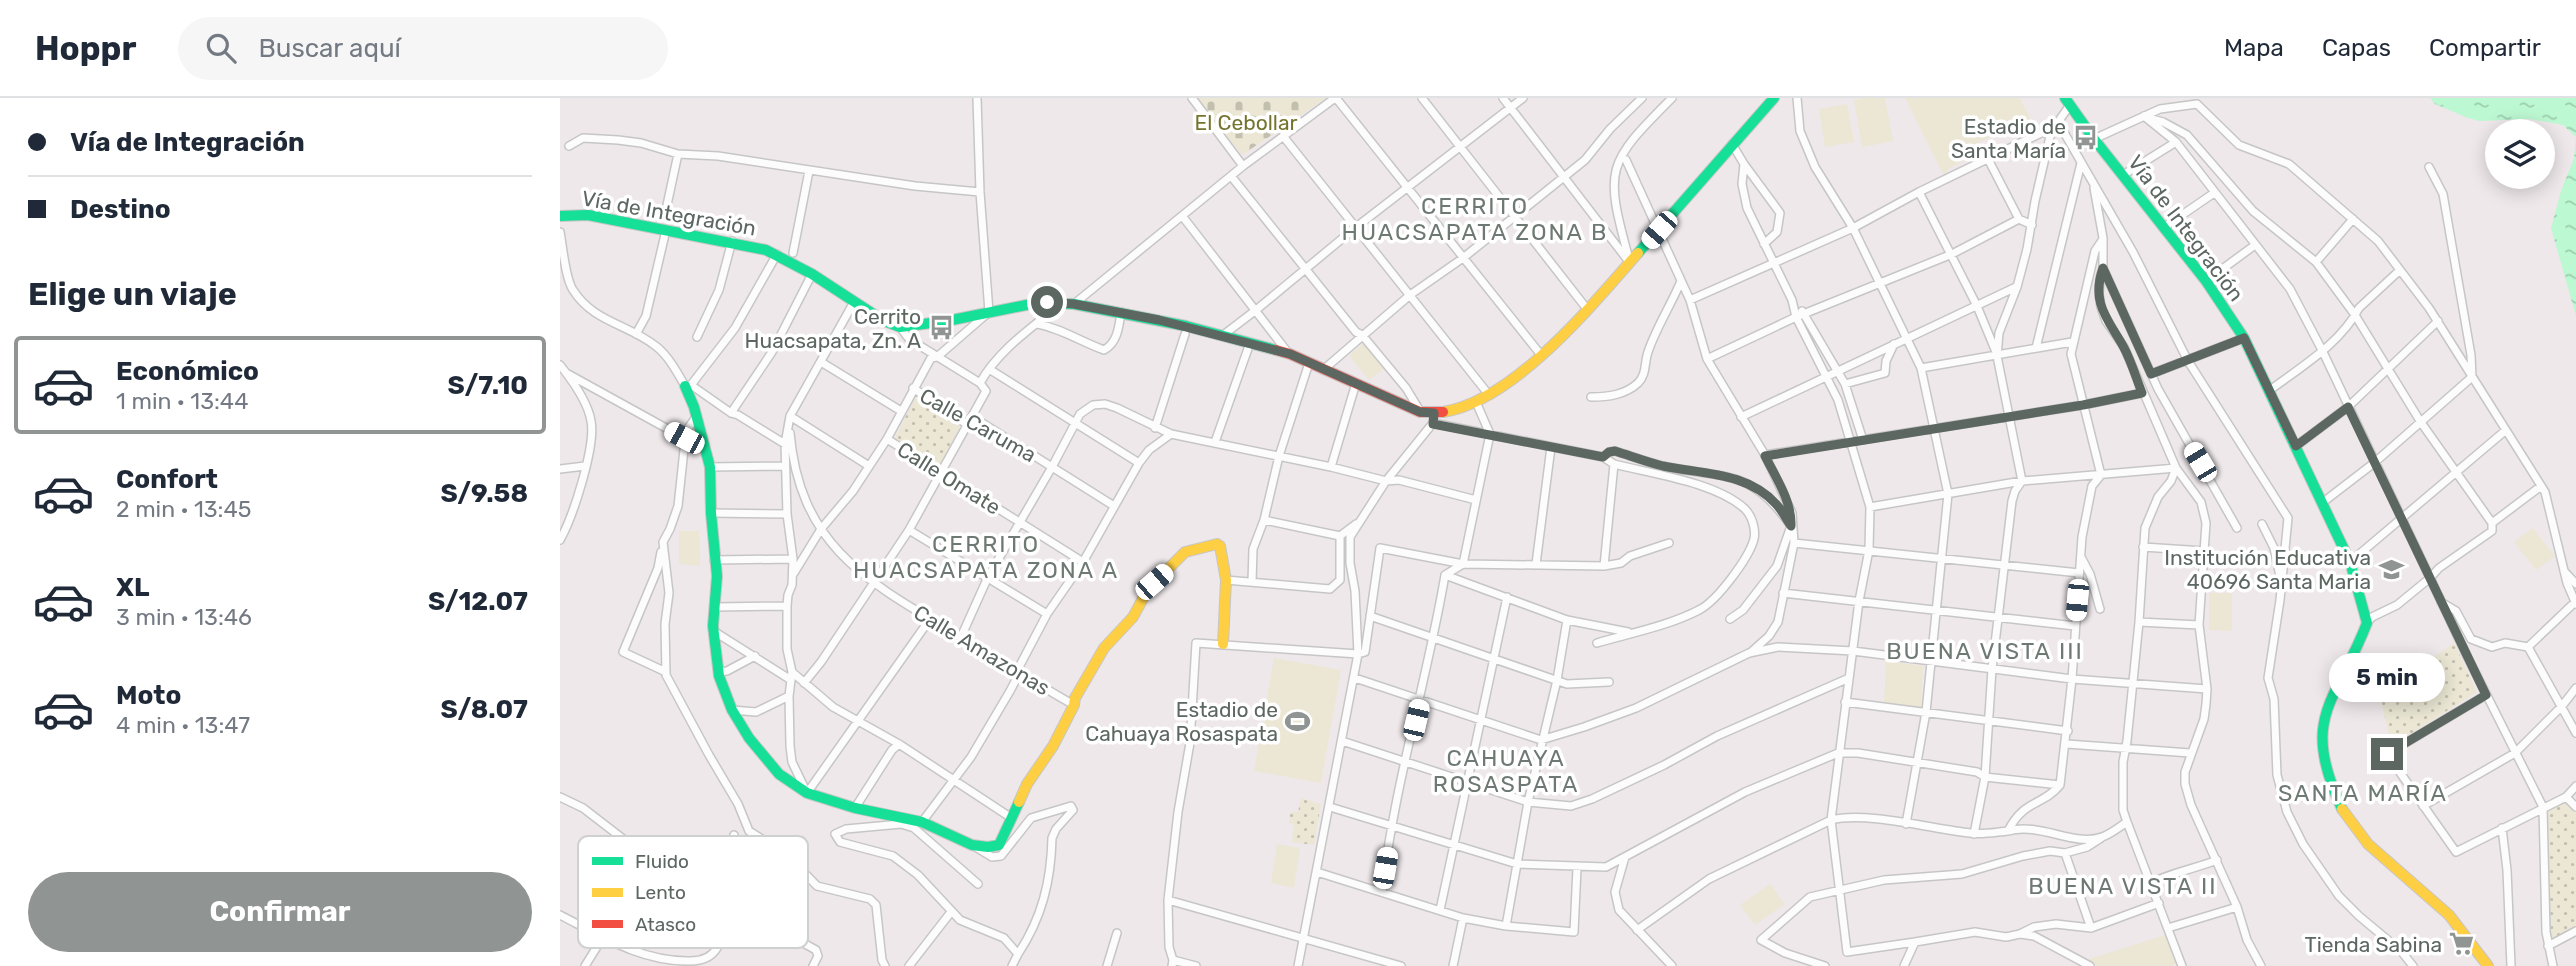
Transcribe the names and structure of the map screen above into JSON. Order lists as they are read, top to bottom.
{
  "streets": {
    "main road": ["Vía de Integración"],
    "street": ["Calle Caruma", "Calle Omate", "Calle Amazonas"]
  },
  "districts": [
    "CERRITO HUACSAPATA ZONA B",
    "CERRITO HUACSAPATA ZONA A",
    "BUENA VISTA III",
    "CAHUAYA ROSASPATA",
    "SANTA MARÍA",
    "BUENA VISTA II"
  ],
  "parks": ["El Cebollar"],
  "places": {
    "bus stop": ["Estadio de Santa María", "Cerrito Huacsapata, Zn. A"],
    "school or university": ["Institución Educativa 40696 Santa Maria"],
    "sports": ["Estadio de Cahuaya Rosaspata"],
    "supermarket": ["Tienda Sabina"]
  },
  "legend": ["Fluido", "Lento", "Atasco"],
  "page": {
    "header": "Hoppr",
    "search": "Buscar aquí",
    "nav": ["Mapa", "Capas", "Compartir"],
    "banner": ["Vía de Integración", "Destino"],
    "heading": "Elige un viaje",
    "list": [
      {
        "name": "Económico",
        "note": "1 min · 13:44",
        "value": "S/7.10"
      },
      {
        "name": "Confort",
        "note": "2 min · 13:45",
        "value": "S/9.58"
      },
      {
        "name": "XL",
        "note": "3 min · 13:46",
        "value": "S/12.07"
      },
      {
        "name": "Moto",
        "note": "4 min · 13:47",
        "value": "S/8.07"
      }
    ],
    "bubble": "5 min",
    "buttons": "Confirmar"
  }
}
